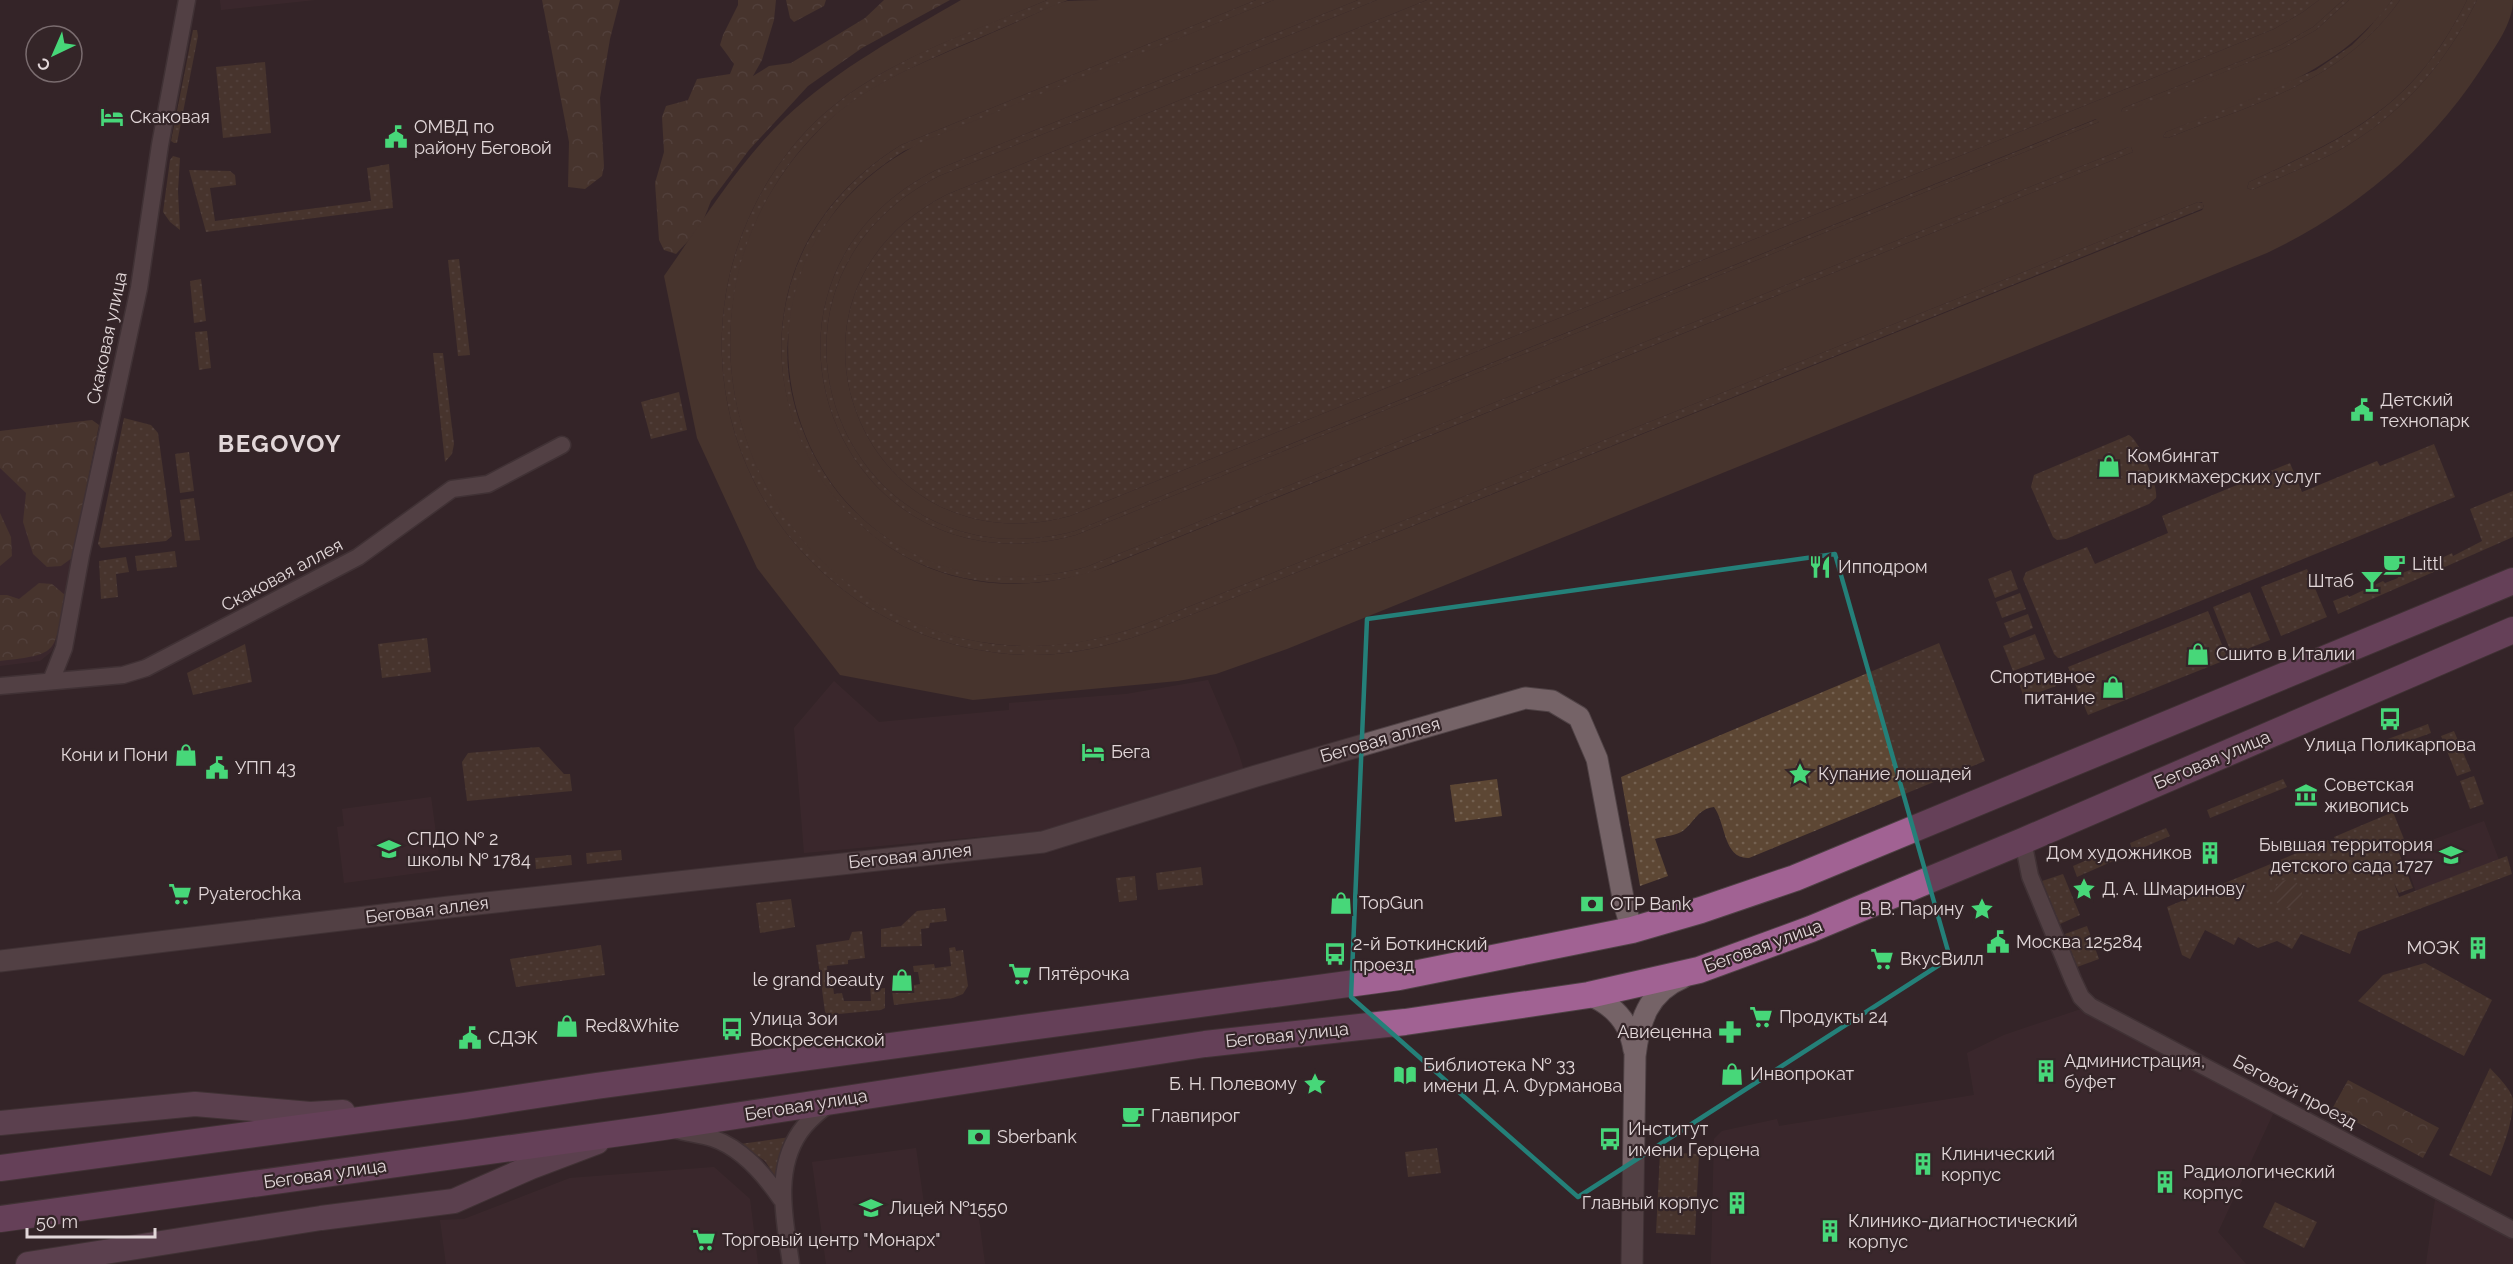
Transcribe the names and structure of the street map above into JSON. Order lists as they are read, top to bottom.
{
  "streets": {
    "main road": ["Беговая улица"],
    "street": [
      "Скаковая улица",
      "Скаковая аллея",
      "Беговая аллея",
      "Беговой проезд"
    ]
  },
  "crossings": [
    ["Скаковая улица", "Скаковая аллея"],
    ["Беговая улица", "Беговой проезд"]
  ],
  "districts": ["BEGOVOY"],
  "places": {
    "hotel": ["Скаковая", "Бега"],
    "public building": [
      "ОМВД по району Беговой",
      "Детский технопарк",
      "УПП 43",
      "Москва 125284",
      "СДЭК"
    ],
    "shop": [
      "Комбингат парикмахерских услуг",
      "Сшито в Италии",
      "Спортивное питание",
      "Кони и Пони",
      "TopGun",
      "le grand beauty",
      "Red&White",
      "Инвопрокат"
    ],
    "cafe": ["Littl", "Главпирог"],
    "restaurant": ["Ипподром"],
    "bar": ["Штаб"],
    "bus stop": [
      "Улица Поликарпова",
      "2-й Боткинский проезд",
      "Улица Зои Воскресенской",
      "Институт имени Герцена"
    ],
    "place": [
      "Купание лошадей",
      "Д. А. Шмаринову",
      "В. В. Парину",
      "Б. Н. Полевому"
    ],
    "museum": ["Советская живопись"],
    "school or university": ["СПДО № 2 школы № 1784", "Бывшая территория детского сада 1727", "Лицей №1550"],
    "building": [
      "Дом художников",
      "МОЭК",
      "Администрация, буфет",
      "Клинический корпус",
      "Радиологический корпус",
      "Главный корпус",
      "Клинико-диагностический корпус"
    ],
    "supermarket": [
      "Pyaterochka",
      "ВкусВилл",
      "Пятёрочка",
      "Продукты 24",
      "Торговый центр \"Монарх\""
    ],
    "bank": ["OTP Bank", "Sberbank"],
    "pharmacy": ["Авиеценна"],
    "library": ["Библиотека № 33 имени Д. А. Фурманова"]
  },
  "scale_bar": "50 m",
  "north": "bottom left"
}
